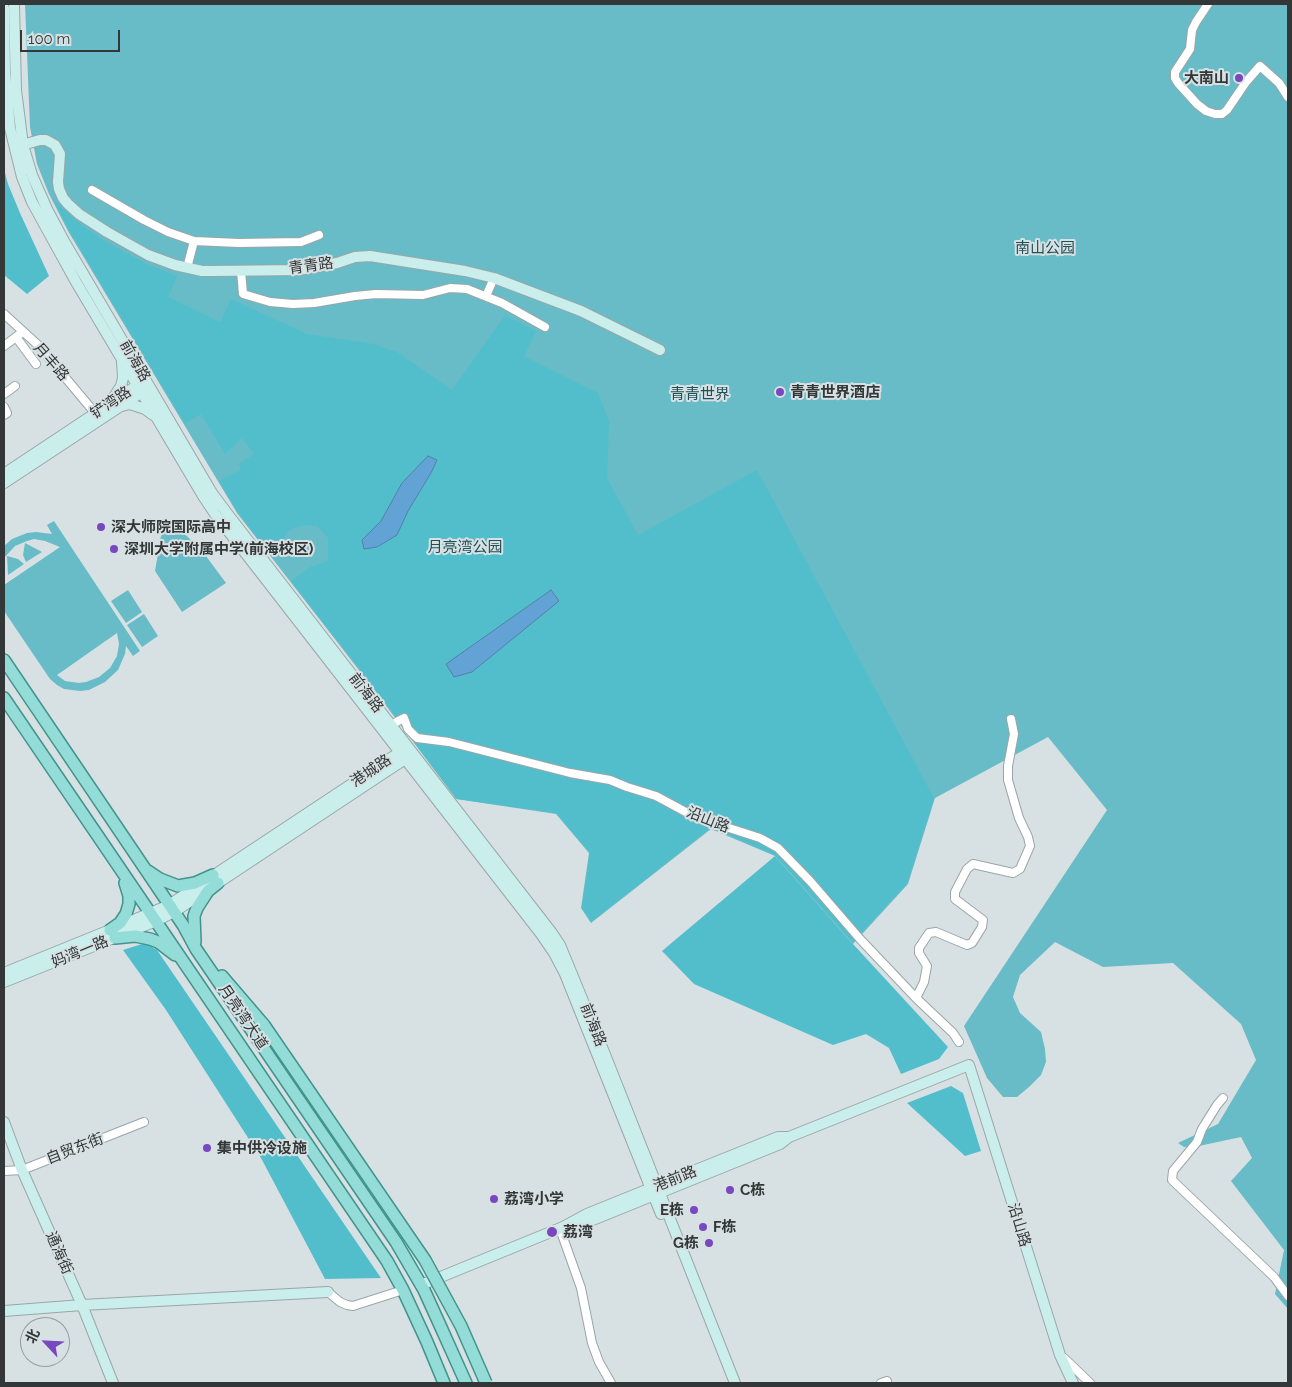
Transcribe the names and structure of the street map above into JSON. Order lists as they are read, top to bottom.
{
  "streets": {
    "main road": ["月亮湾大道"],
    "street": [
      "青青路",
      "前海路",
      "月丰路",
      "铲湾路",
      "港城路",
      "沿山路",
      "妈湾一路",
      "自贸东街",
      "港前路",
      "通海街"
    ]
  },
  "crossings": [
    ["青青路", "前海路"],
    ["前海路", "铲湾路"],
    ["前海路", "港城路"],
    ["前海路", "沿山路"],
    ["前海路", "港前路"],
    ["月丰路", "铲湾路"],
    ["港城路", "妈湾一路"],
    ["港城路", "月亮湾大道"],
    ["沿山路", "港前路"],
    ["妈湾一路", "月亮湾大道"],
    ["月亮湾大道", "港前路"],
    ["自贸东街", "通海街"]
  ],
  "parks": ["南山公园", "青青世界", "月亮湾公园"],
  "places": [
    "大南山",
    "青青世界酒店",
    "深大师院国际高中",
    "深圳大学附属中学(前海校区)",
    "集中供冷设施",
    "C栋",
    "荔湾小学",
    "E栋",
    "F栋",
    "荔湾",
    "G栋"
  ],
  "scale_bar": "100 m",
  "north": "top left"
}
